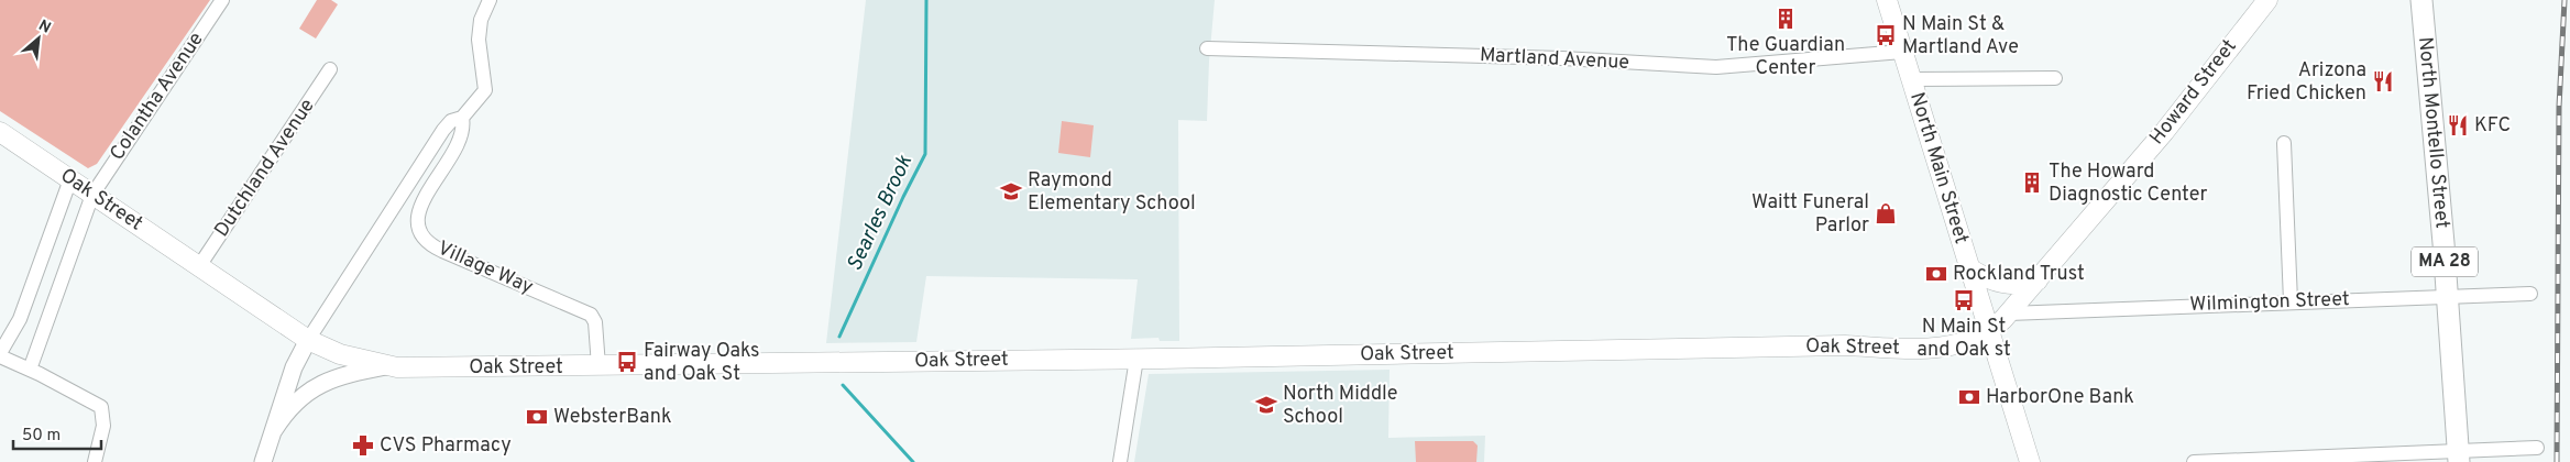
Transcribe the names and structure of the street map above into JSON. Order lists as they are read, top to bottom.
{
  "streets": {
    "main road": [
      "Howard Street",
      "North Montello Street",
      "North Main Street",
      "Oak Street",
      "MA 28"
    ],
    "street": [
      "Martland Avenue",
      "Colantha Avenue",
      "Dutchland Avenue",
      "Village Way",
      "Wilmington Street"
    ]
  },
  "crossings": [
    ["Martland Avenue", "North Main Street"],
    ["Howard Street", "North Main Street"],
    ["Howard Street", "Oak Street"],
    ["Howard Street", "Wilmington Street"],
    ["Colantha Avenue", "Oak Street"],
    ["North Montello Street", "Wilmington Street"],
    ["Dutchland Avenue", "Oak Street"],
    ["North Main Street", "Oak Street"],
    ["Oak Street", "Village Way"]
  ],
  "water": ["Searles Brook"],
  "places": {
    "building": ["The Guardian Center", "The Howard Diagnostic Center"],
    "bus stop": ["N Main St & Martland Ave", "N Main St and Oak st", "Fairway Oaks and Oak St"],
    "restaurant": ["Arizona Fried Chicken", "KFC"],
    "school or university": ["Raymond Elementary School", "North Middle School"],
    "shop": ["Waitt Funeral Parlor"],
    "bank": ["Rockland Trust", "HarborOne Bank", "WebsterBank"],
    "pharmacy": ["CVS Pharmacy"]
  },
  "scale_bar": "50 m",
  "north": "top right"
}
